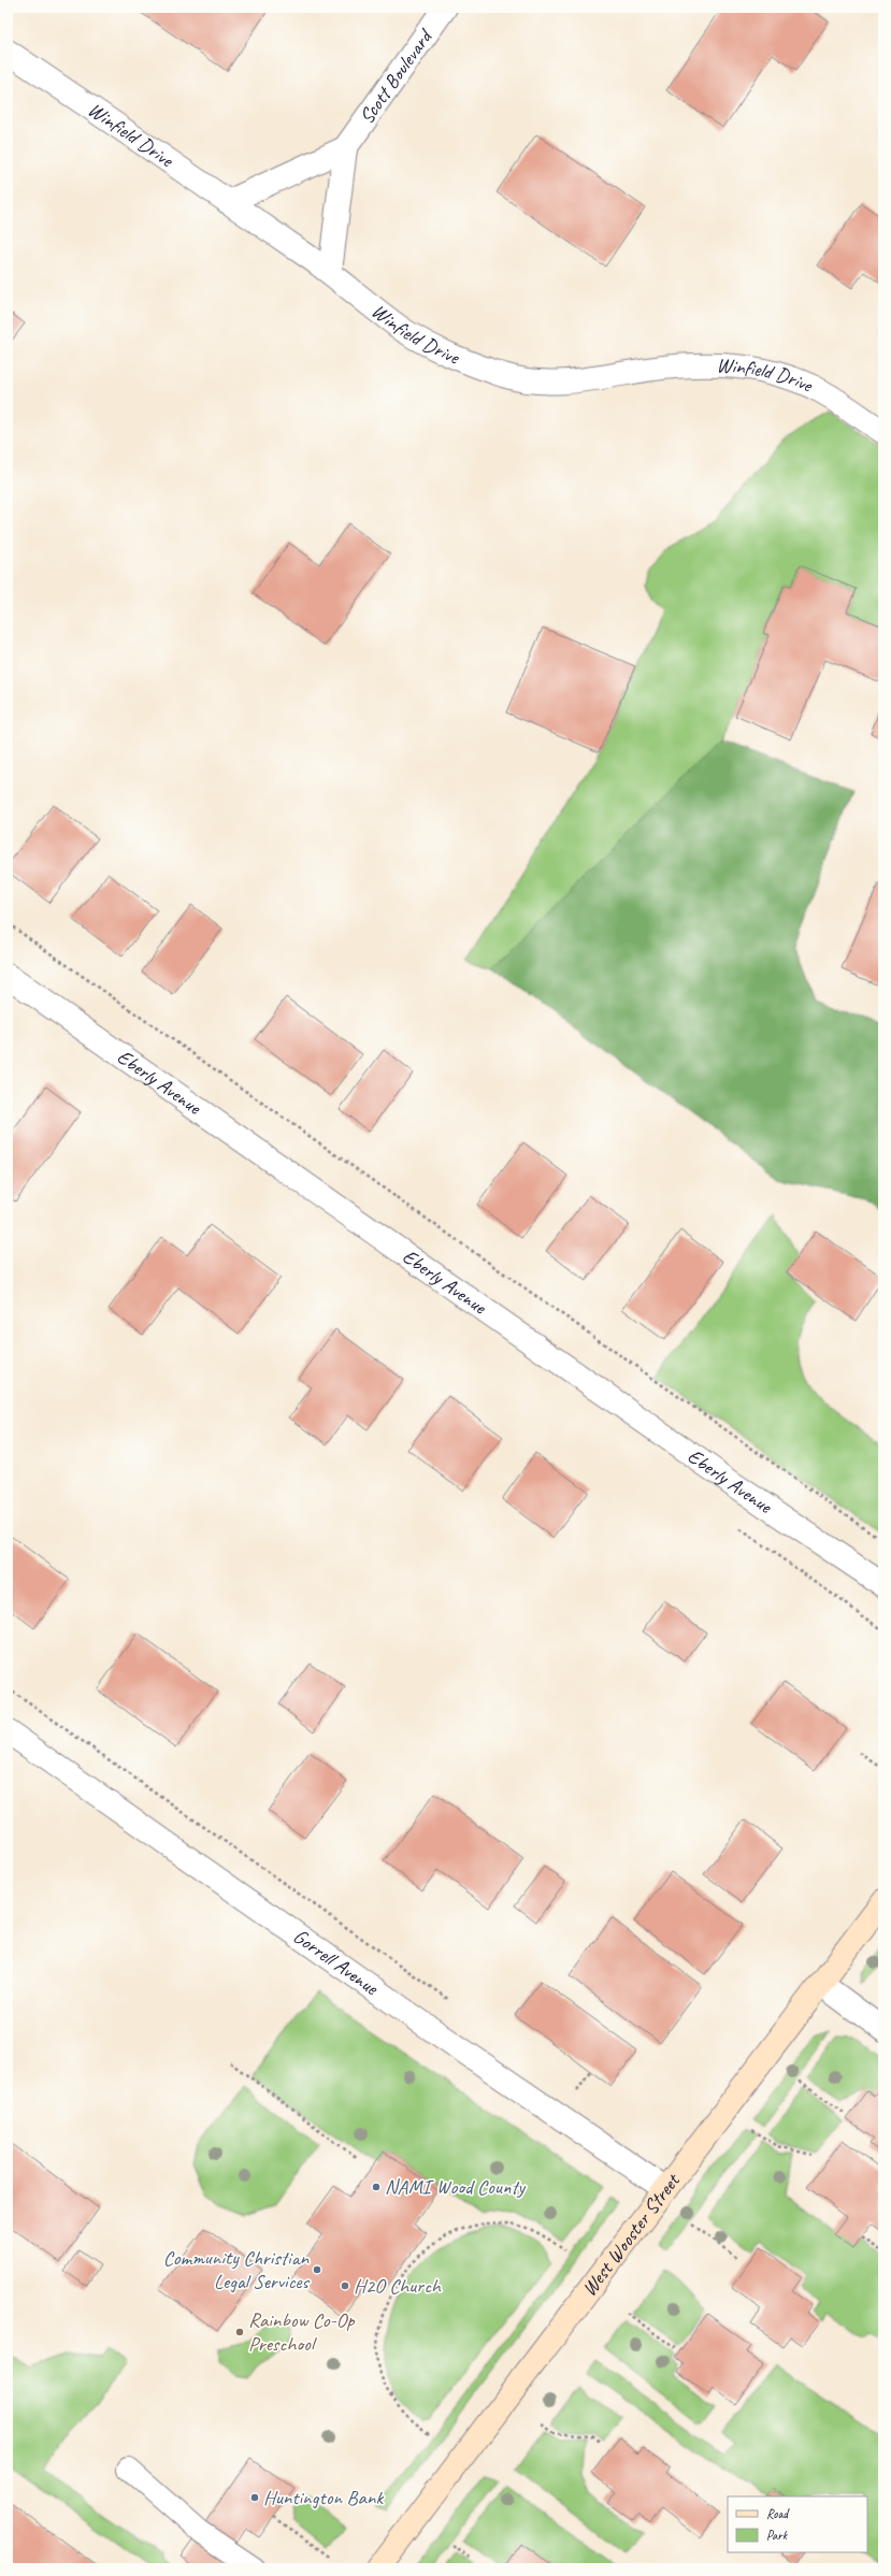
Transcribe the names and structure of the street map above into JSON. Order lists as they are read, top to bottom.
{
  "streets": {
    "main road": ["West Wooster Street"],
    "street": [
      "Scott Boulevard",
      "Winfield Drive",
      "Eberly Avenue",
      "Gorrell Avenue"
    ]
  },
  "crossings": [
    ["Scott Boulevard", "Winfield Drive"],
    ["Gorrell Avenue", "West Wooster Street"]
  ],
  "places": [
    "NAMI Wood County",
    "Community Christian Legal Services",
    "H2O Church",
    "Rainbow Co-Op Preschool",
    "Huntington Bank"
  ],
  "legend": ["Road", "Park"]
}
